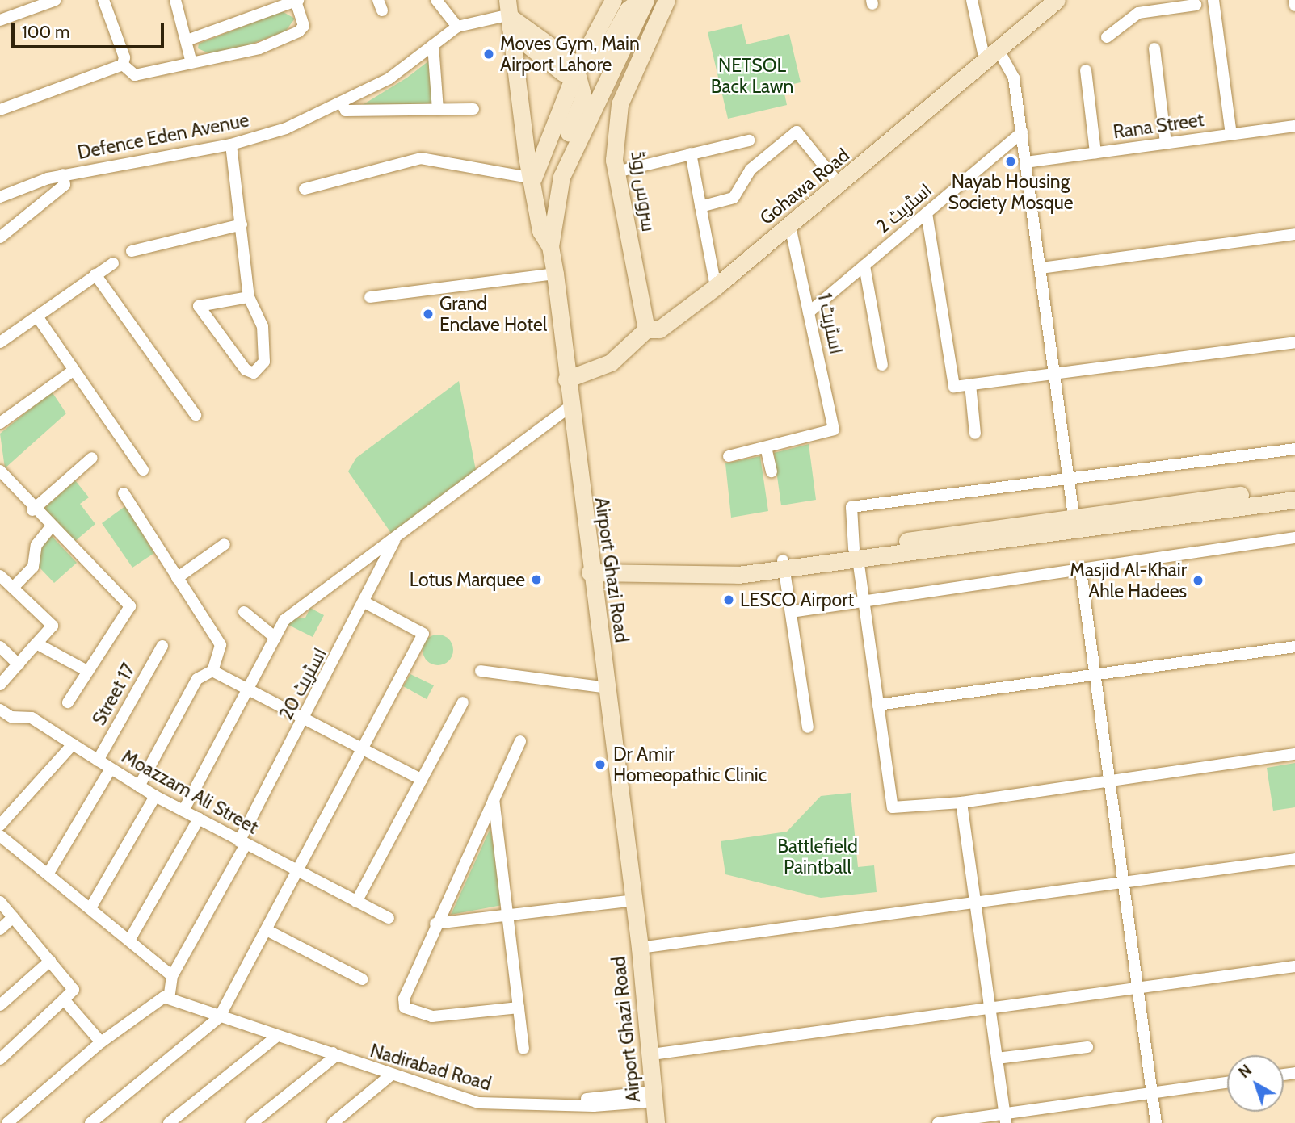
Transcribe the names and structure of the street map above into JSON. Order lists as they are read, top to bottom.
{
  "streets": {
    "street": [
      "Rana Street",
      "Defence Eden Avenue",
      "Gohawa Road",
      "سروس روڈ",
      "اسٹریٹ 2",
      "اسٹریٹ 1",
      "Airport Ghazi Road",
      "اسٹریٹ 20",
      "Street 17",
      "Moazzam Ali Street",
      "Nadirabad Road"
    ]
  },
  "crossings": [
    ["Defence Eden Avenue", "Airport Ghazi Road"],
    ["Gohawa Road", "سروس روڈ"],
    ["Gohawa Road", "اسٹریٹ 1"],
    ["Gohawa Road", "Airport Ghazi Road"],
    ["اسٹریٹ 2", "اسٹریٹ 1"],
    ["Airport Ghazi Road", "Nadirabad Road"],
    ["اسٹریٹ 20", "Moazzam Ali Street"],
    ["Street 17", "Moazzam Ali Street"]
  ],
  "parks": ["NETSOL Back Lawn", "Battlefield Paintball"],
  "places": [
    "Moves Gym, Main Airport Lahore",
    "Nayab Housing Society Mosque",
    "Grand Enclave Hotel",
    "Lotus Marquee",
    "Masjid Al-Khair Ahle Hadees",
    "LESCO Airport",
    "Dr Amir Homeopathic Clinic"
  ],
  "scale_bar": "100 m",
  "north": "top left"
}
